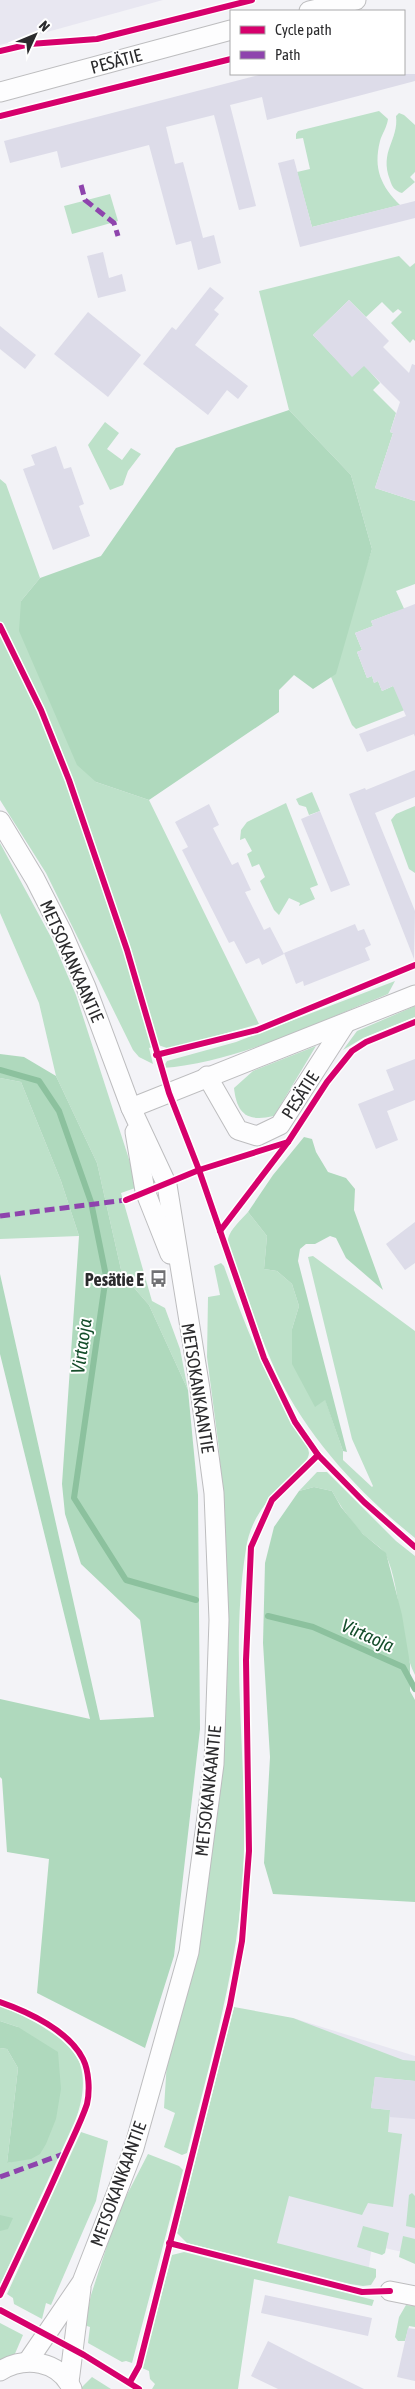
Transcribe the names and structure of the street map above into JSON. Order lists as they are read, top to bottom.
{
  "streets": {
    "street": ["PESÄTIE", "METSOKANKAANTIE"]
  },
  "water": ["Virtaoja"],
  "places": {
    "bus stop": ["Pesätie E"]
  },
  "legend": ["Cycle path", "Path"],
  "north": "top right"
}
